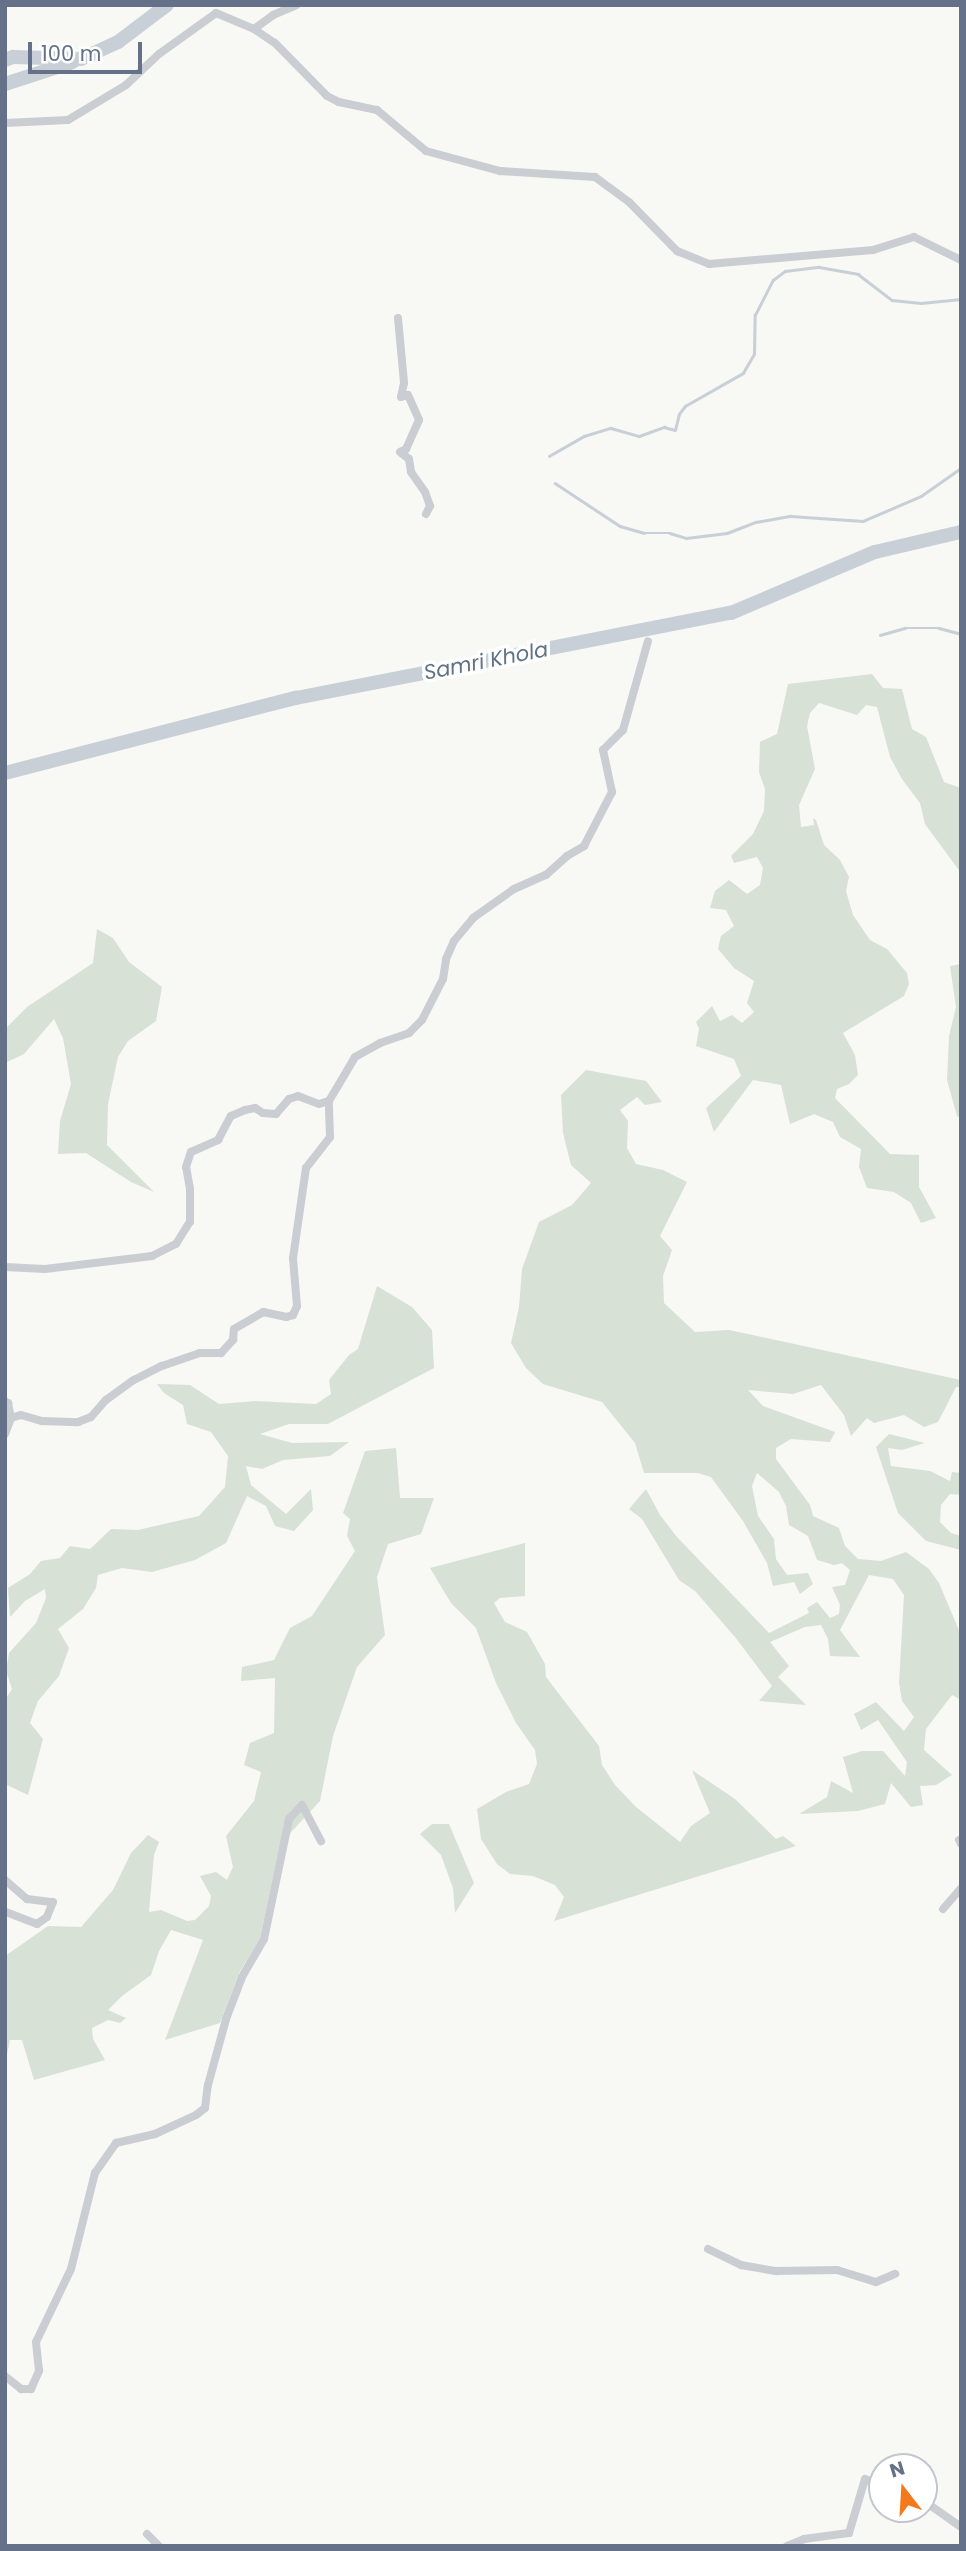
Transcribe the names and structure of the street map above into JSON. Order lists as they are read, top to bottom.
{
  "water": ["Samri Khola"],
  "scale_bar": "100 m",
  "north": "top"
}
